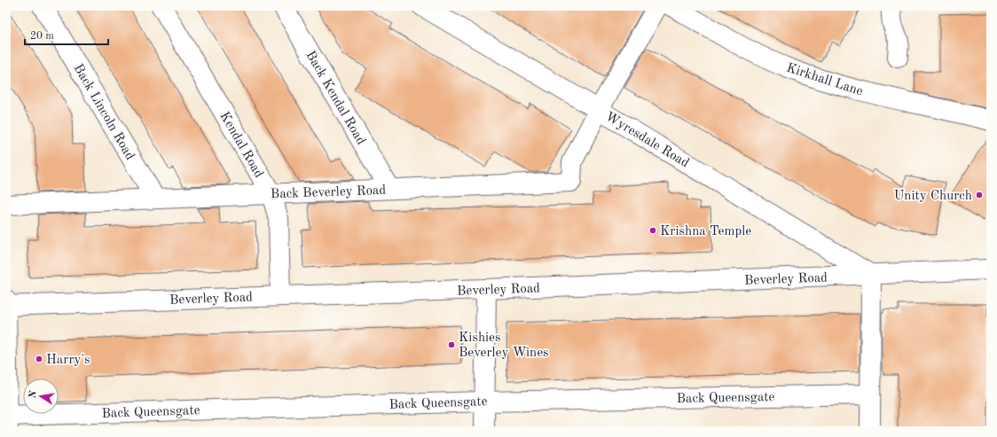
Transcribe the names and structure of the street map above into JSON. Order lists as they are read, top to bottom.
{
  "streets": {
    "street": [
      "Kirkhall Lane",
      "Back Kendal Road",
      "Back Lincoln Road",
      "Wyresdale Road",
      "Kendal Road",
      "Back Beverley Road",
      "Beverley Road",
      "Back Queensgate"
    ]
  },
  "crossings": [
    ["Back Kendal Road", "Back Beverley Road"],
    ["Back Lincoln Road", "Back Beverley Road"],
    ["Wyresdale Road", "Back Beverley Road"],
    ["Wyresdale Road", "Beverley Road"],
    ["Kendal Road", "Back Beverley Road"],
    ["Kendal Road", "Beverley Road"]
  ],
  "places": [
    "Unity Church",
    "Krishna Temple",
    "Kishies Beverley Wines",
    "Harry's"
  ],
  "scale_bar": "20 m",
  "north": "left"
}
